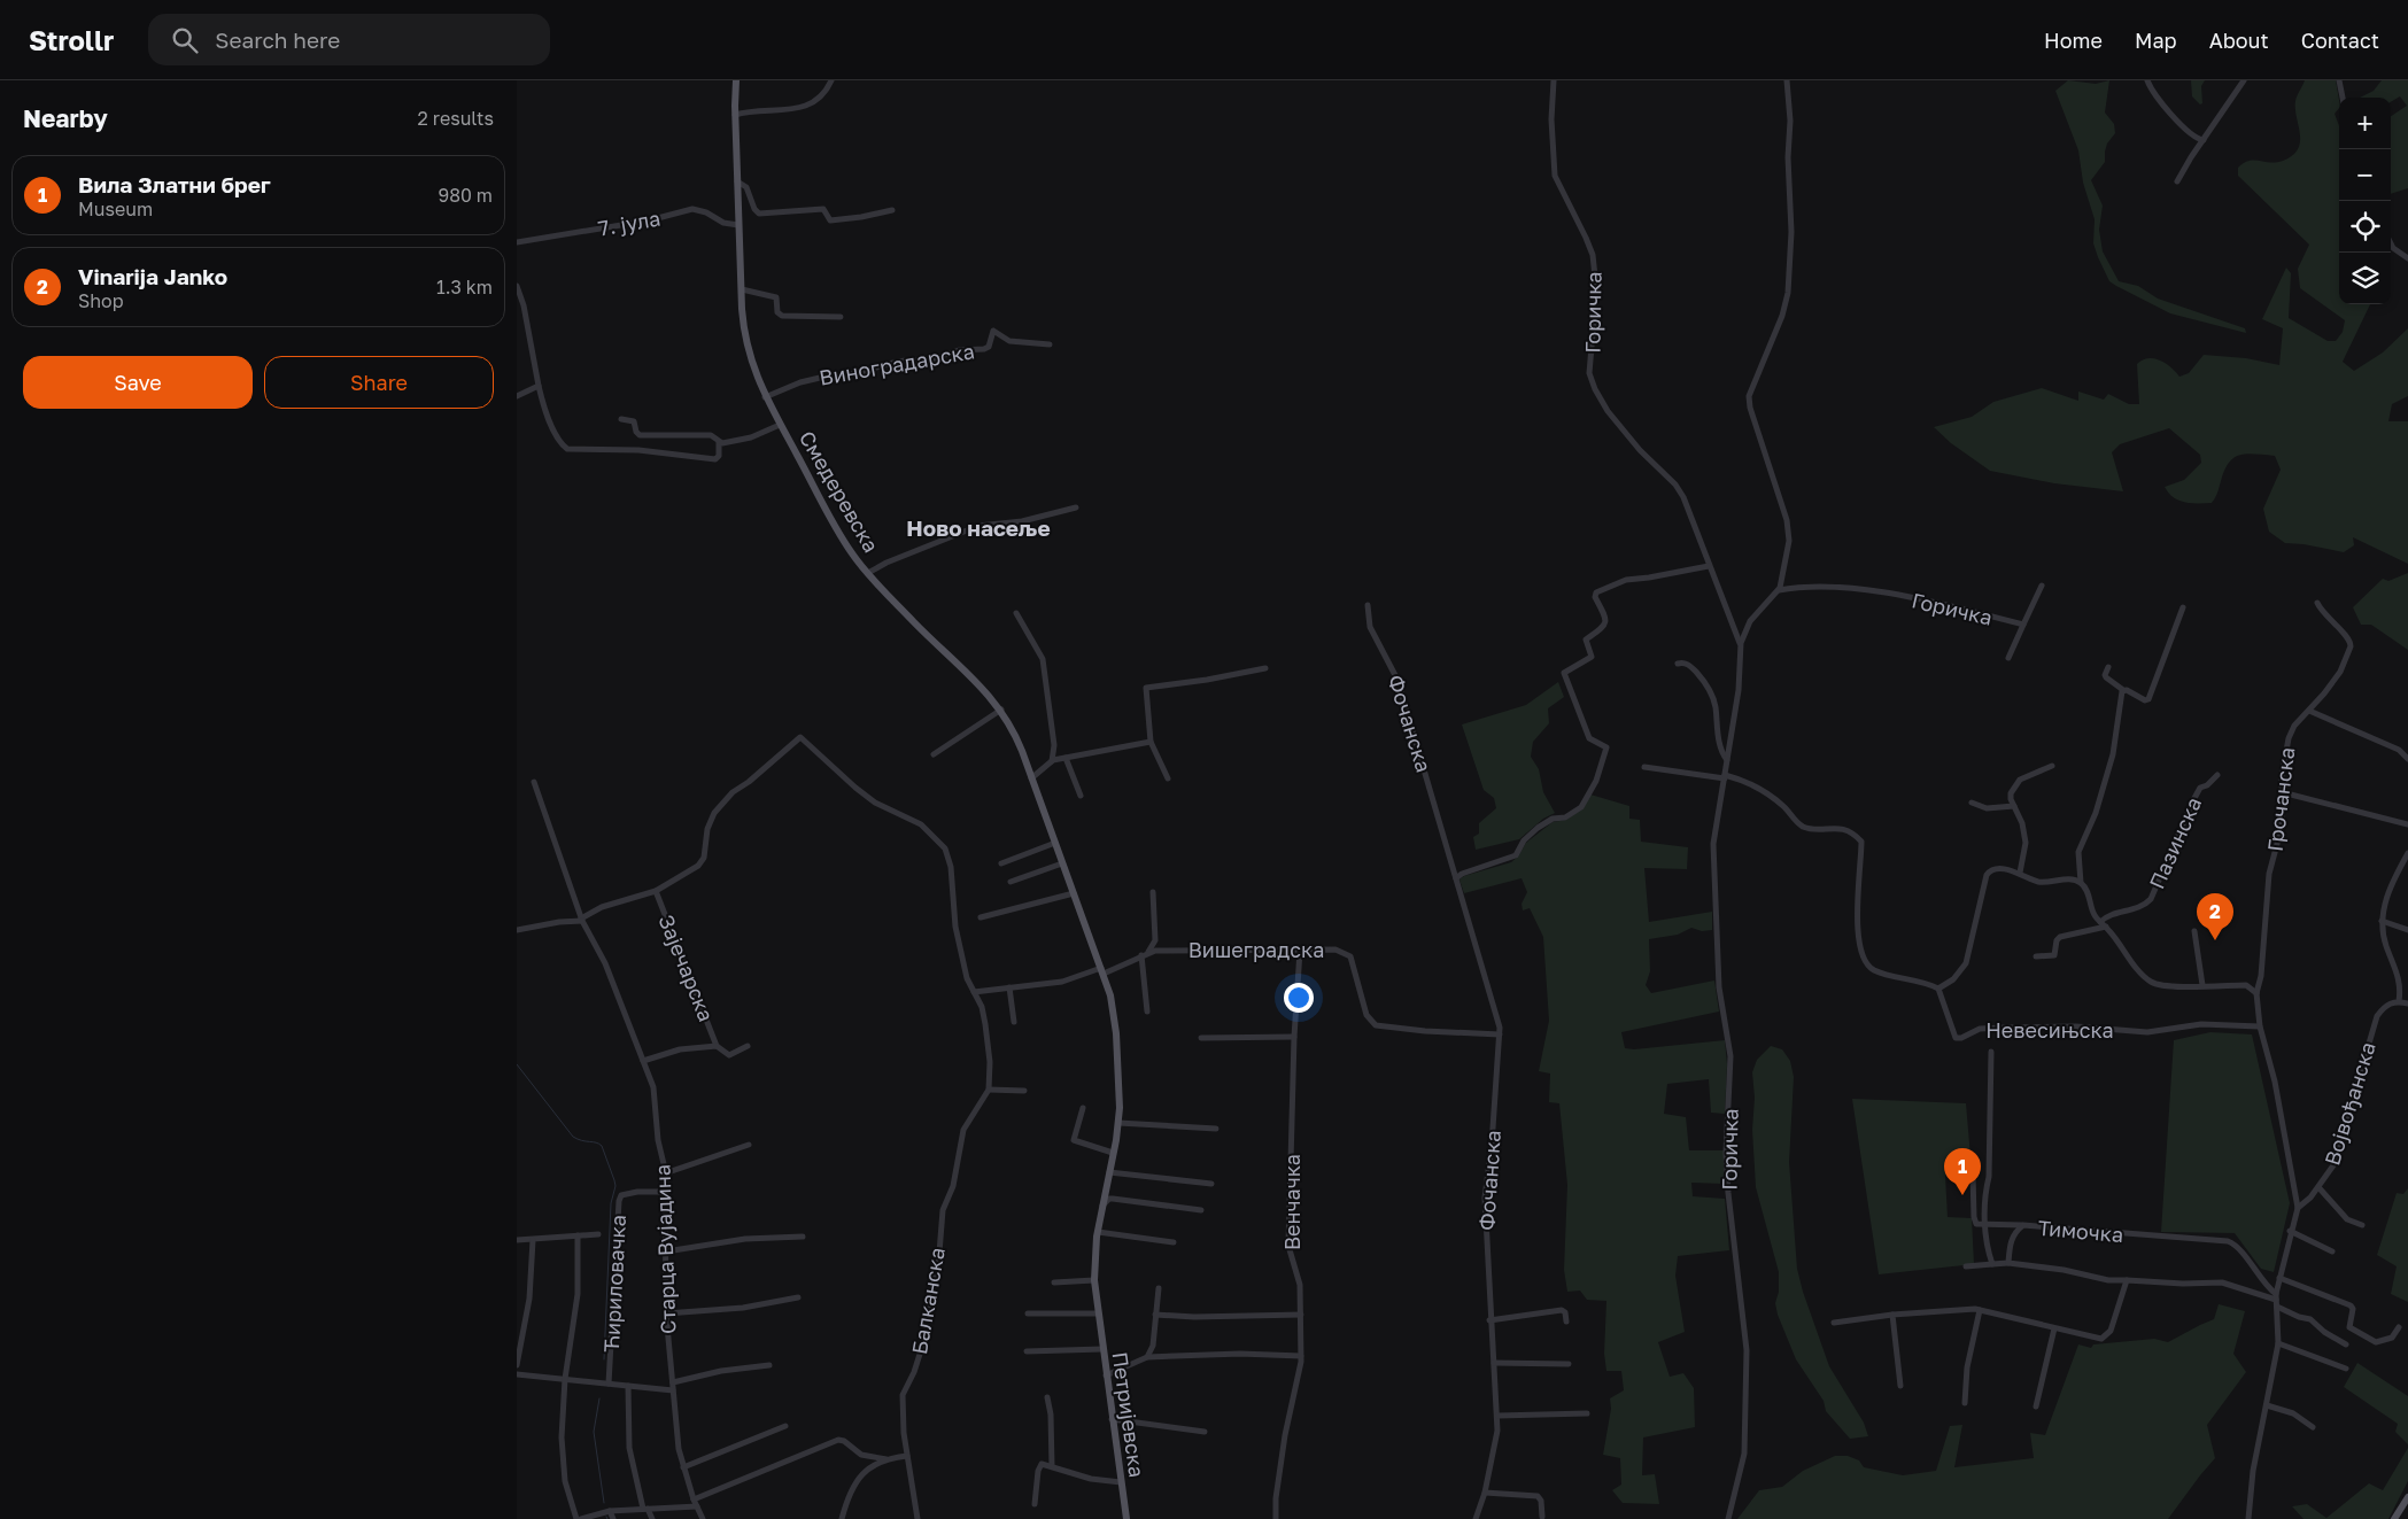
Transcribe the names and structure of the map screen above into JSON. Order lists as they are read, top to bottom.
{
  "streets": {
    "main road": ["Смедеревска", "Петријевска"],
    "street": [
      "7. јула",
      "Горичка",
      "Виноградарска",
      "Фочанска",
      "Грочанска",
      "Пазинска",
      "Вишеградска",
      "Зајечарска",
      "Невесињска",
      "Војвођанска",
      "Венчачка",
      "Тимочка",
      "Старца Вујадина",
      "Ћириловачка",
      "Балканска"
    ]
  },
  "crossings": [
    ["7. јула", "Смедеревска"],
    ["Виноградарска", "Смедеревска"],
    ["Смедеревска", "Петријевска"],
    ["Фочанска", "Вишеградска"],
    ["Грочанска", "Невесињска"],
    ["Грочанска", "Војвођанска"],
    ["Вишеградска", "Венчачка"],
    ["Вишеградска", "Балканска"],
    ["Вишеградска", "Петријевска"],
    ["Зајечарска", "Старца Вујадина"],
    ["Зајечарска", "Балканска"],
    ["Старца Вујадина", "Ћириловачка"]
  ],
  "districts": ["Ново насеље"],
  "page": {
    "header": "Strollr",
    "search": "Search here",
    "nav": [
      "Home",
      "Map",
      "About",
      "Contact"
    ],
    "heading": ["Nearby", "2 results"],
    "map_buttons": ["+", "−"],
    "list": [
      {
        "mark": "1",
        "name": "Вила Златни брег",
        "note": "Museum",
        "value": "980 m"
      },
      {
        "mark": "2",
        "name": "Vinarija Janko",
        "note": "Shop",
        "value": "1.3 km"
      }
    ],
    "buttons": ["Save", "Share"],
    "pins": ["2", "1"]
  }
}
